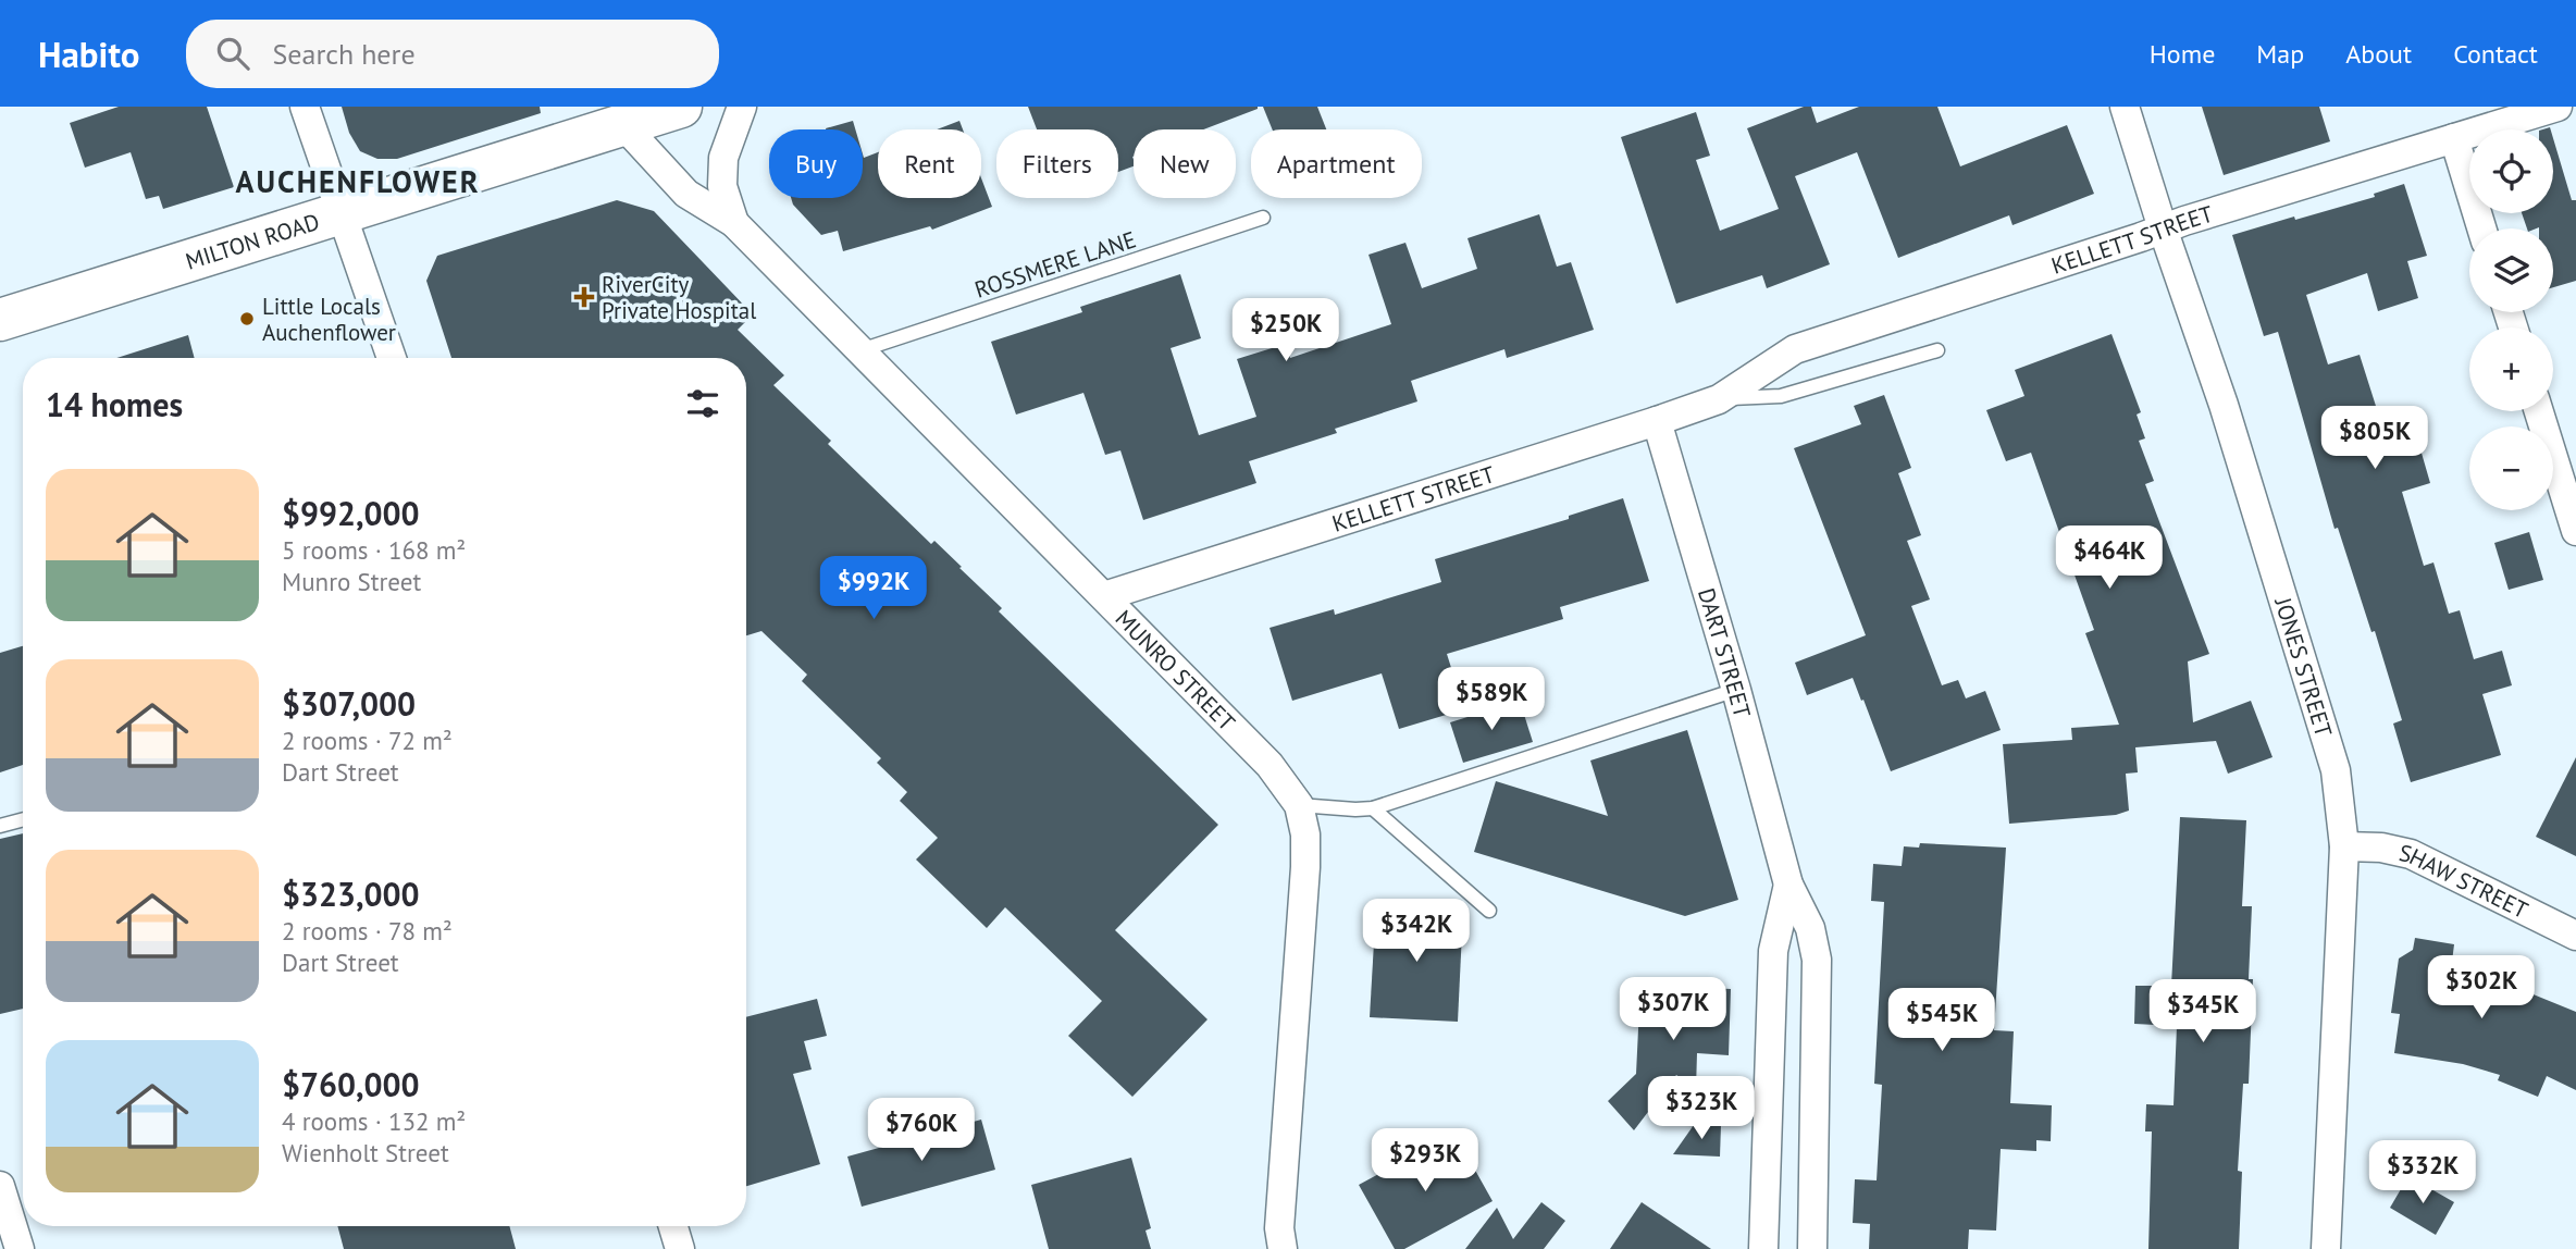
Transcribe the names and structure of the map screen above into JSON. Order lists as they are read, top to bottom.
{
  "streets": {
    "main road": ["MILTON ROAD"],
    "street": [
      "KELLETT STREET",
      "DART STREET",
      "JONES STREET",
      "MUNRO STREET",
      "SHAW STREET"
    ],
    "lane": ["ROSSMERE LANE"]
  },
  "crossings": [
    ["MILTON ROAD", "MUNRO STREET"],
    ["KELLETT STREET", "DART STREET"],
    ["KELLETT STREET", "JONES STREET"],
    ["KELLETT STREET", "MUNRO STREET"],
    ["ROSSMERE LANE", "MUNRO STREET"],
    ["JONES STREET", "SHAW STREET"]
  ],
  "districts": ["AUCHENFLOWER"],
  "places": {
    "health": ["RiverCity Private Hospital"],
    "other": ["Little Locals Auchenflower"]
  },
  "page": {
    "header": "Habito",
    "search": "Search here",
    "nav": [
      "Home",
      "Map",
      "About",
      "Contact"
    ],
    "map_buttons": ["+", "−"],
    "chip": [
      "Buy",
      "Rent",
      "Filters",
      "New",
      "Apartment"
    ],
    "price": [
      "$250K",
      "$805K",
      "$464K",
      "$992K",
      "$589K",
      "$342K",
      "$302K",
      "$307K",
      "$345K",
      "$545K",
      "$323K",
      "$760K",
      "$293K",
      "$332K"
    ],
    "heading": "14 homes",
    "list": [
      {
        "name": "$992,000",
        "note": "5 rooms · 168 m² · Munro Street"
      },
      {
        "name": "$307,000",
        "note": "2 rooms · 72 m² · Dart Street"
      },
      {
        "name": "$323,000",
        "note": "2 rooms · 78 m² · Dart Street"
      },
      {
        "name": "$760,000",
        "note": "4 rooms · 132 m² · Wienholt Street"
      }
    ]
  }
}
